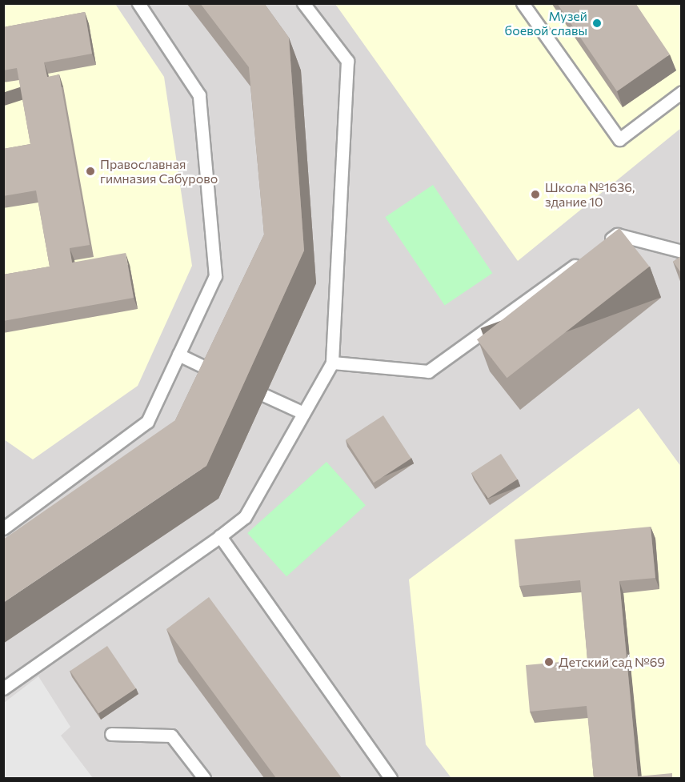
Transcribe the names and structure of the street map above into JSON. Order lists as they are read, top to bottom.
{
  "places": [
    "Музей боевой славы",
    "Православная гимназия Сабурово",
    "Школа №1636, здание 10",
    "Детский сад №69"
  ]
}
